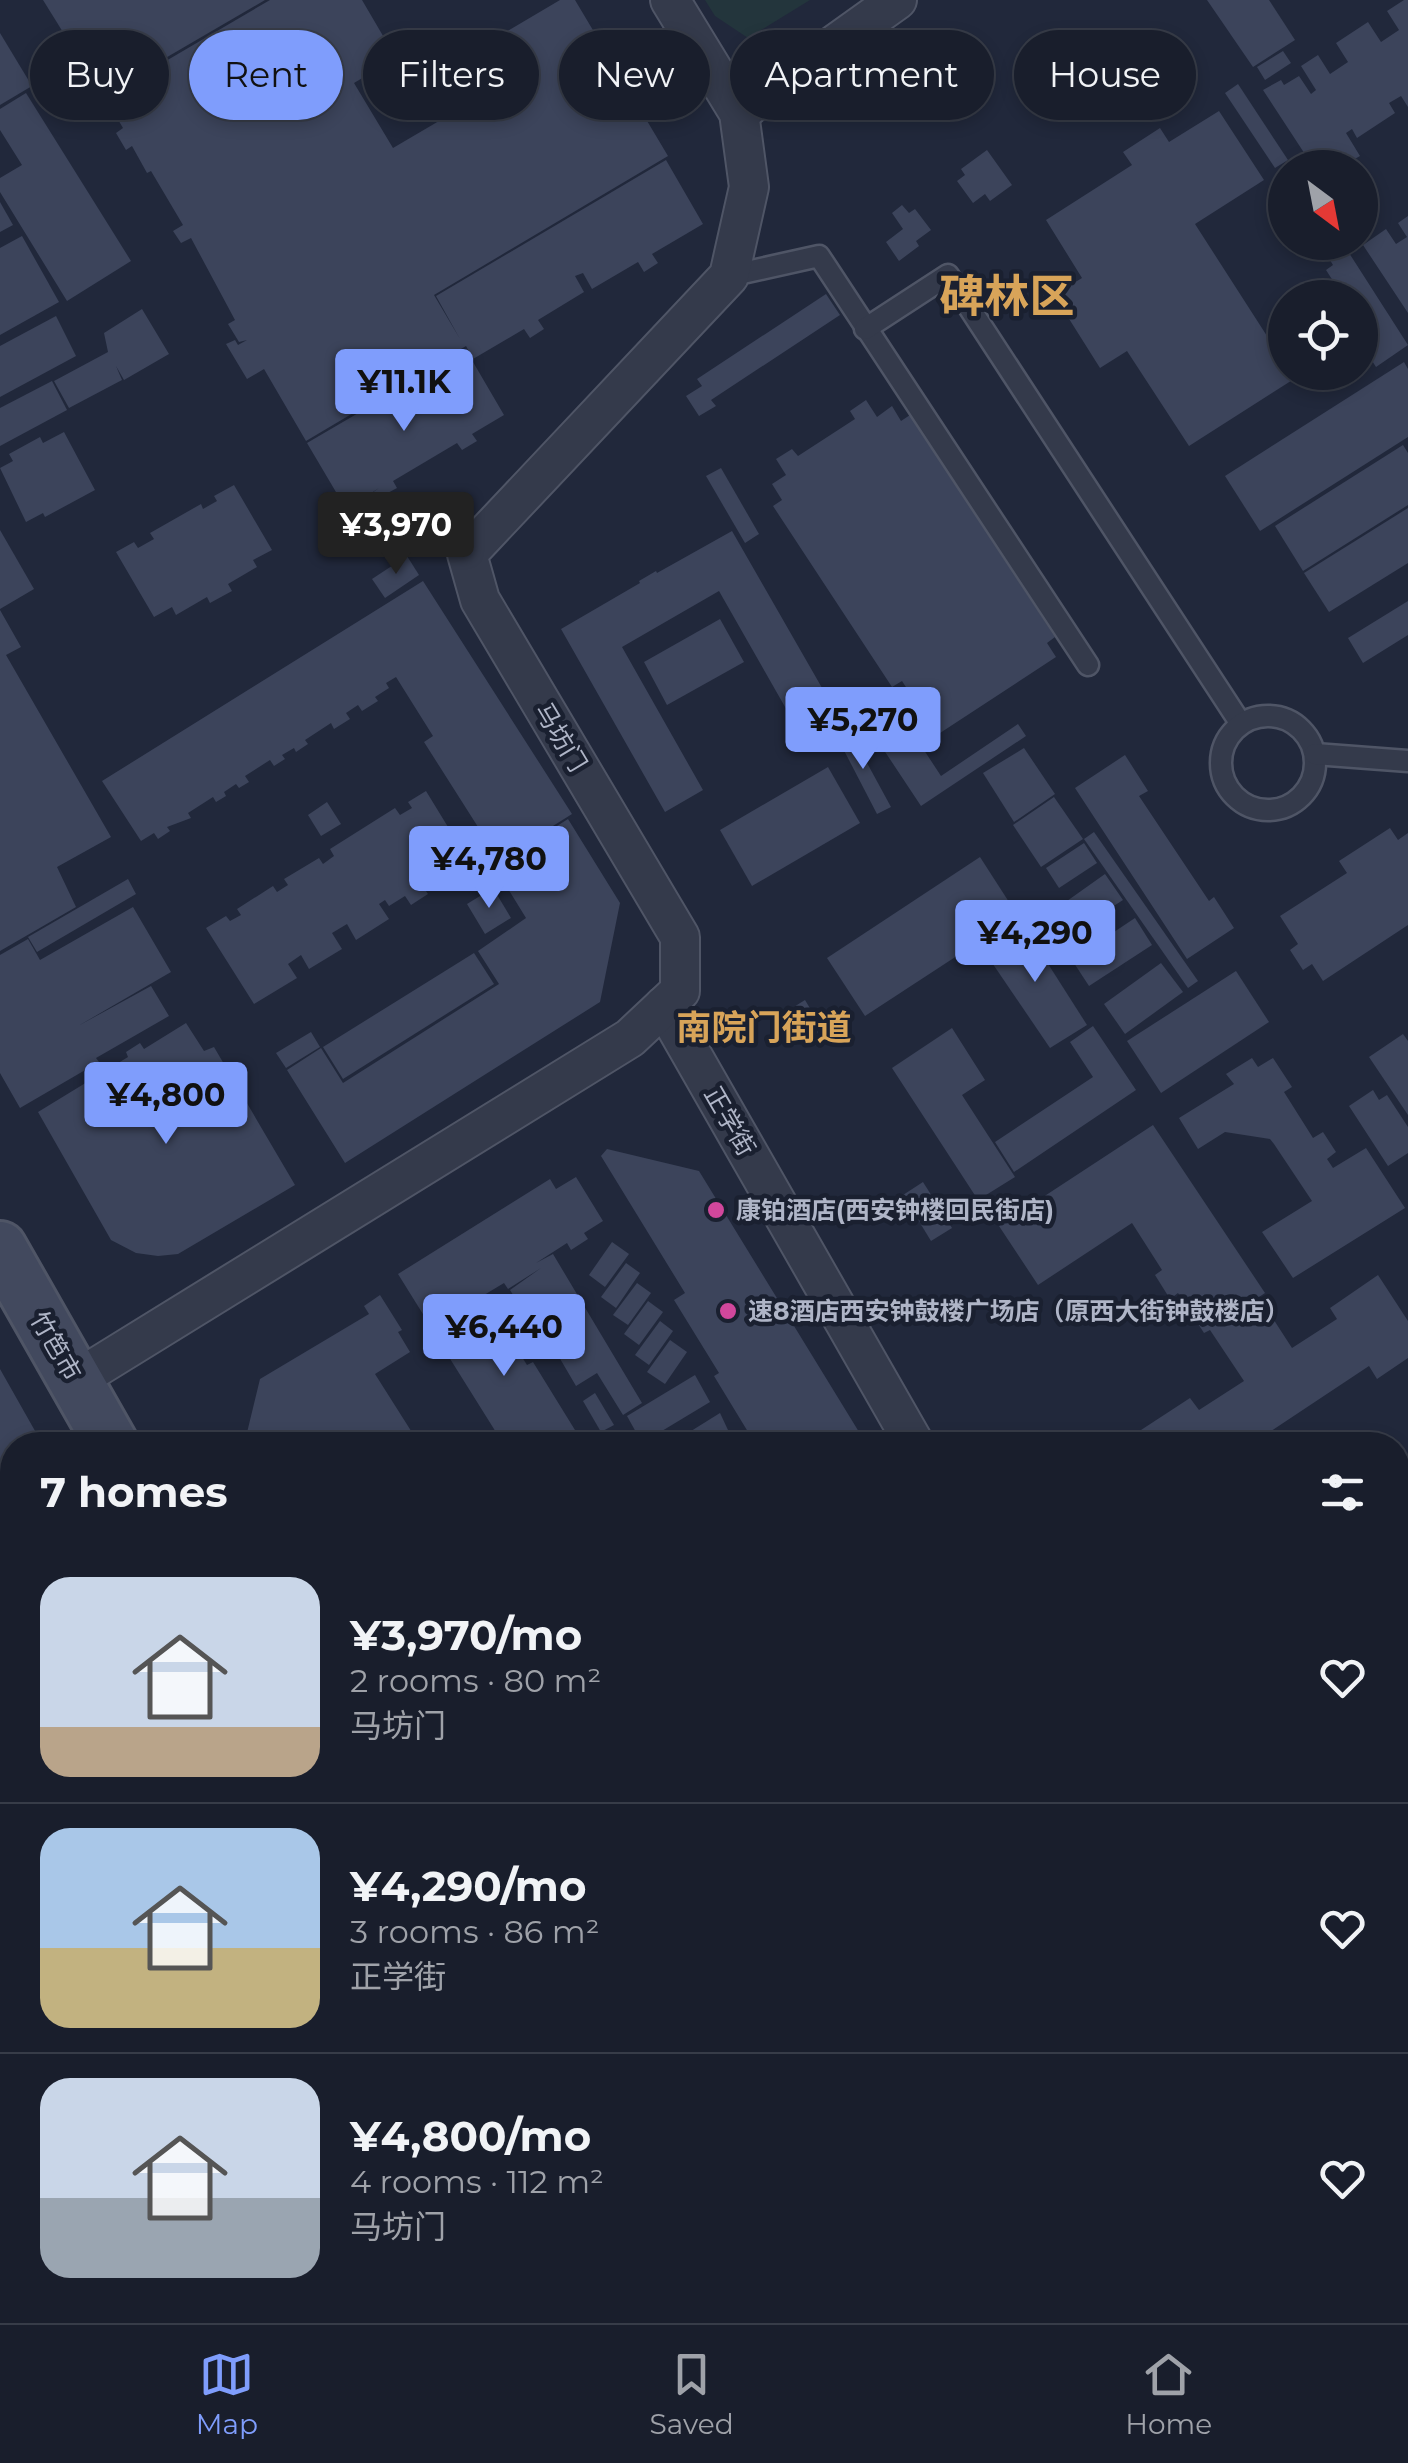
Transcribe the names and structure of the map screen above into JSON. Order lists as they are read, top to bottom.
{
  "streets": {
    "street": ["马坊门", "正学街", "竹笆市"]
  },
  "crossings": [
    ["马坊门", "正学街"],
    ["马坊门", "竹笆市"]
  ],
  "districts": ["碑林区", "南院门街道"],
  "places": ["康铂酒店(西安钟楼回民街店)", "速8酒店西安钟鼓楼广场店（原西大街钟鼓楼店）"],
  "north": "bottom right",
  "page": {
    "chip": [
      "Buy",
      "Rent",
      "Filters",
      "New",
      "Apartment",
      "House"
    ],
    "price": [
      "¥11.1K",
      "¥3,970",
      "¥5,270",
      "¥4,780",
      "¥4,290",
      "¥4,800",
      "¥6,440"
    ],
    "heading": "7 homes",
    "list": [
      {
        "name": "¥3,970/mo",
        "note": "2 rooms · 80 m² · 马坊门"
      },
      {
        "name": "¥4,290/mo",
        "note": "3 rooms · 86 m² · 正学街"
      },
      {
        "name": "¥4,800/mo",
        "note": "4 rooms · 112 m² · 马坊门"
      }
    ],
    "tabs": ["Map", "Saved", "Home"]
  }
}
